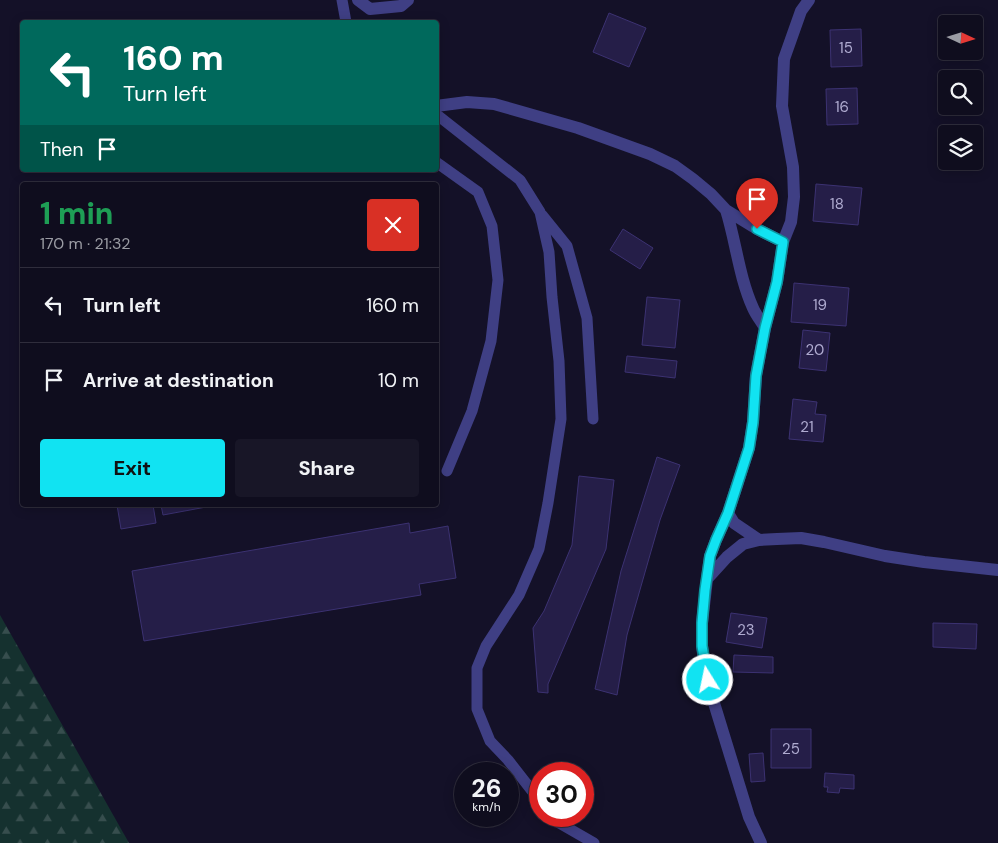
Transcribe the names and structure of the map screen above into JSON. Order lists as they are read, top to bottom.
{
  "house_numbers": [
    "15",
    "16",
    "18",
    "19",
    "20",
    "21",
    "23",
    "25"
  ],
  "north": "right",
  "page": {
    "turn": ["160 m", "Turn left"],
    "then": "Then",
    "heading": ["1 min", "170 m · 21:32"],
    "list": [
      {
        "name": "Turn left",
        "value": "160 m"
      },
      {
        "name": "Arrive at destination",
        "value": "10 m"
      }
    ],
    "buttons": ["Exit", "Share"],
    "speed": "26 km/h",
    "limit": "30"
  }
}
